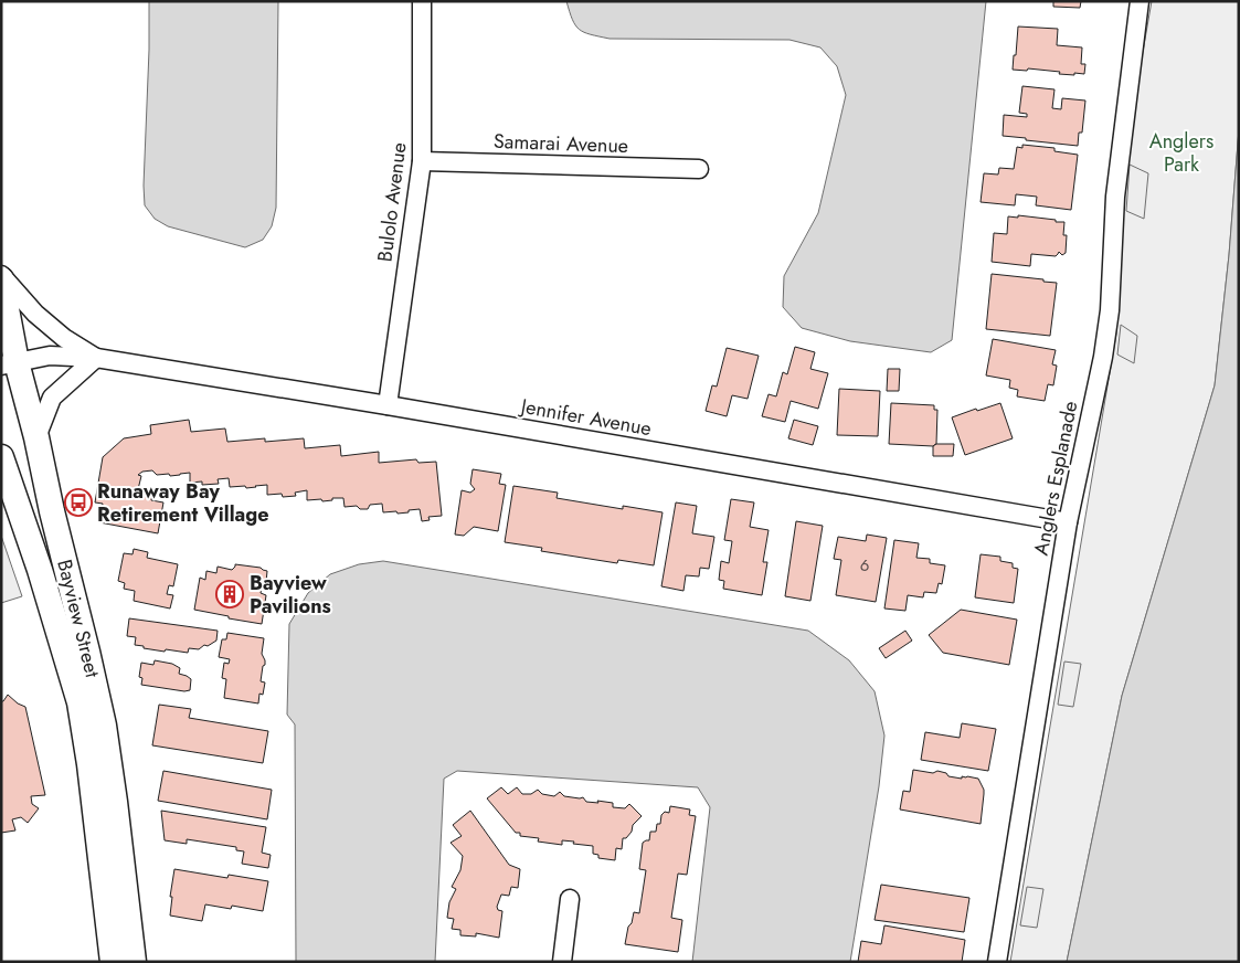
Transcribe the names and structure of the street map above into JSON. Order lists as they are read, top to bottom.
{
  "streets": {
    "main road": ["Bayview Street"],
    "street": [
      "Samarai Avenue",
      "Bulolo Avenue",
      "Jennifer Avenue",
      "Anglers Esplanade"
    ]
  },
  "crossings": [
    ["Samarai Avenue", "Bulolo Avenue"],
    ["Bulolo Avenue", "Jennifer Avenue"],
    ["Jennifer Avenue", "Anglers Esplanade"],
    ["Jennifer Avenue", "Bayview Street"]
  ],
  "parks": ["Anglers Park"],
  "places": {
    "bus stop": ["Runaway Bay Retirement Village"],
    "building": ["Bayview Pavilions"]
  },
  "house_numbers": ["6"]
}
